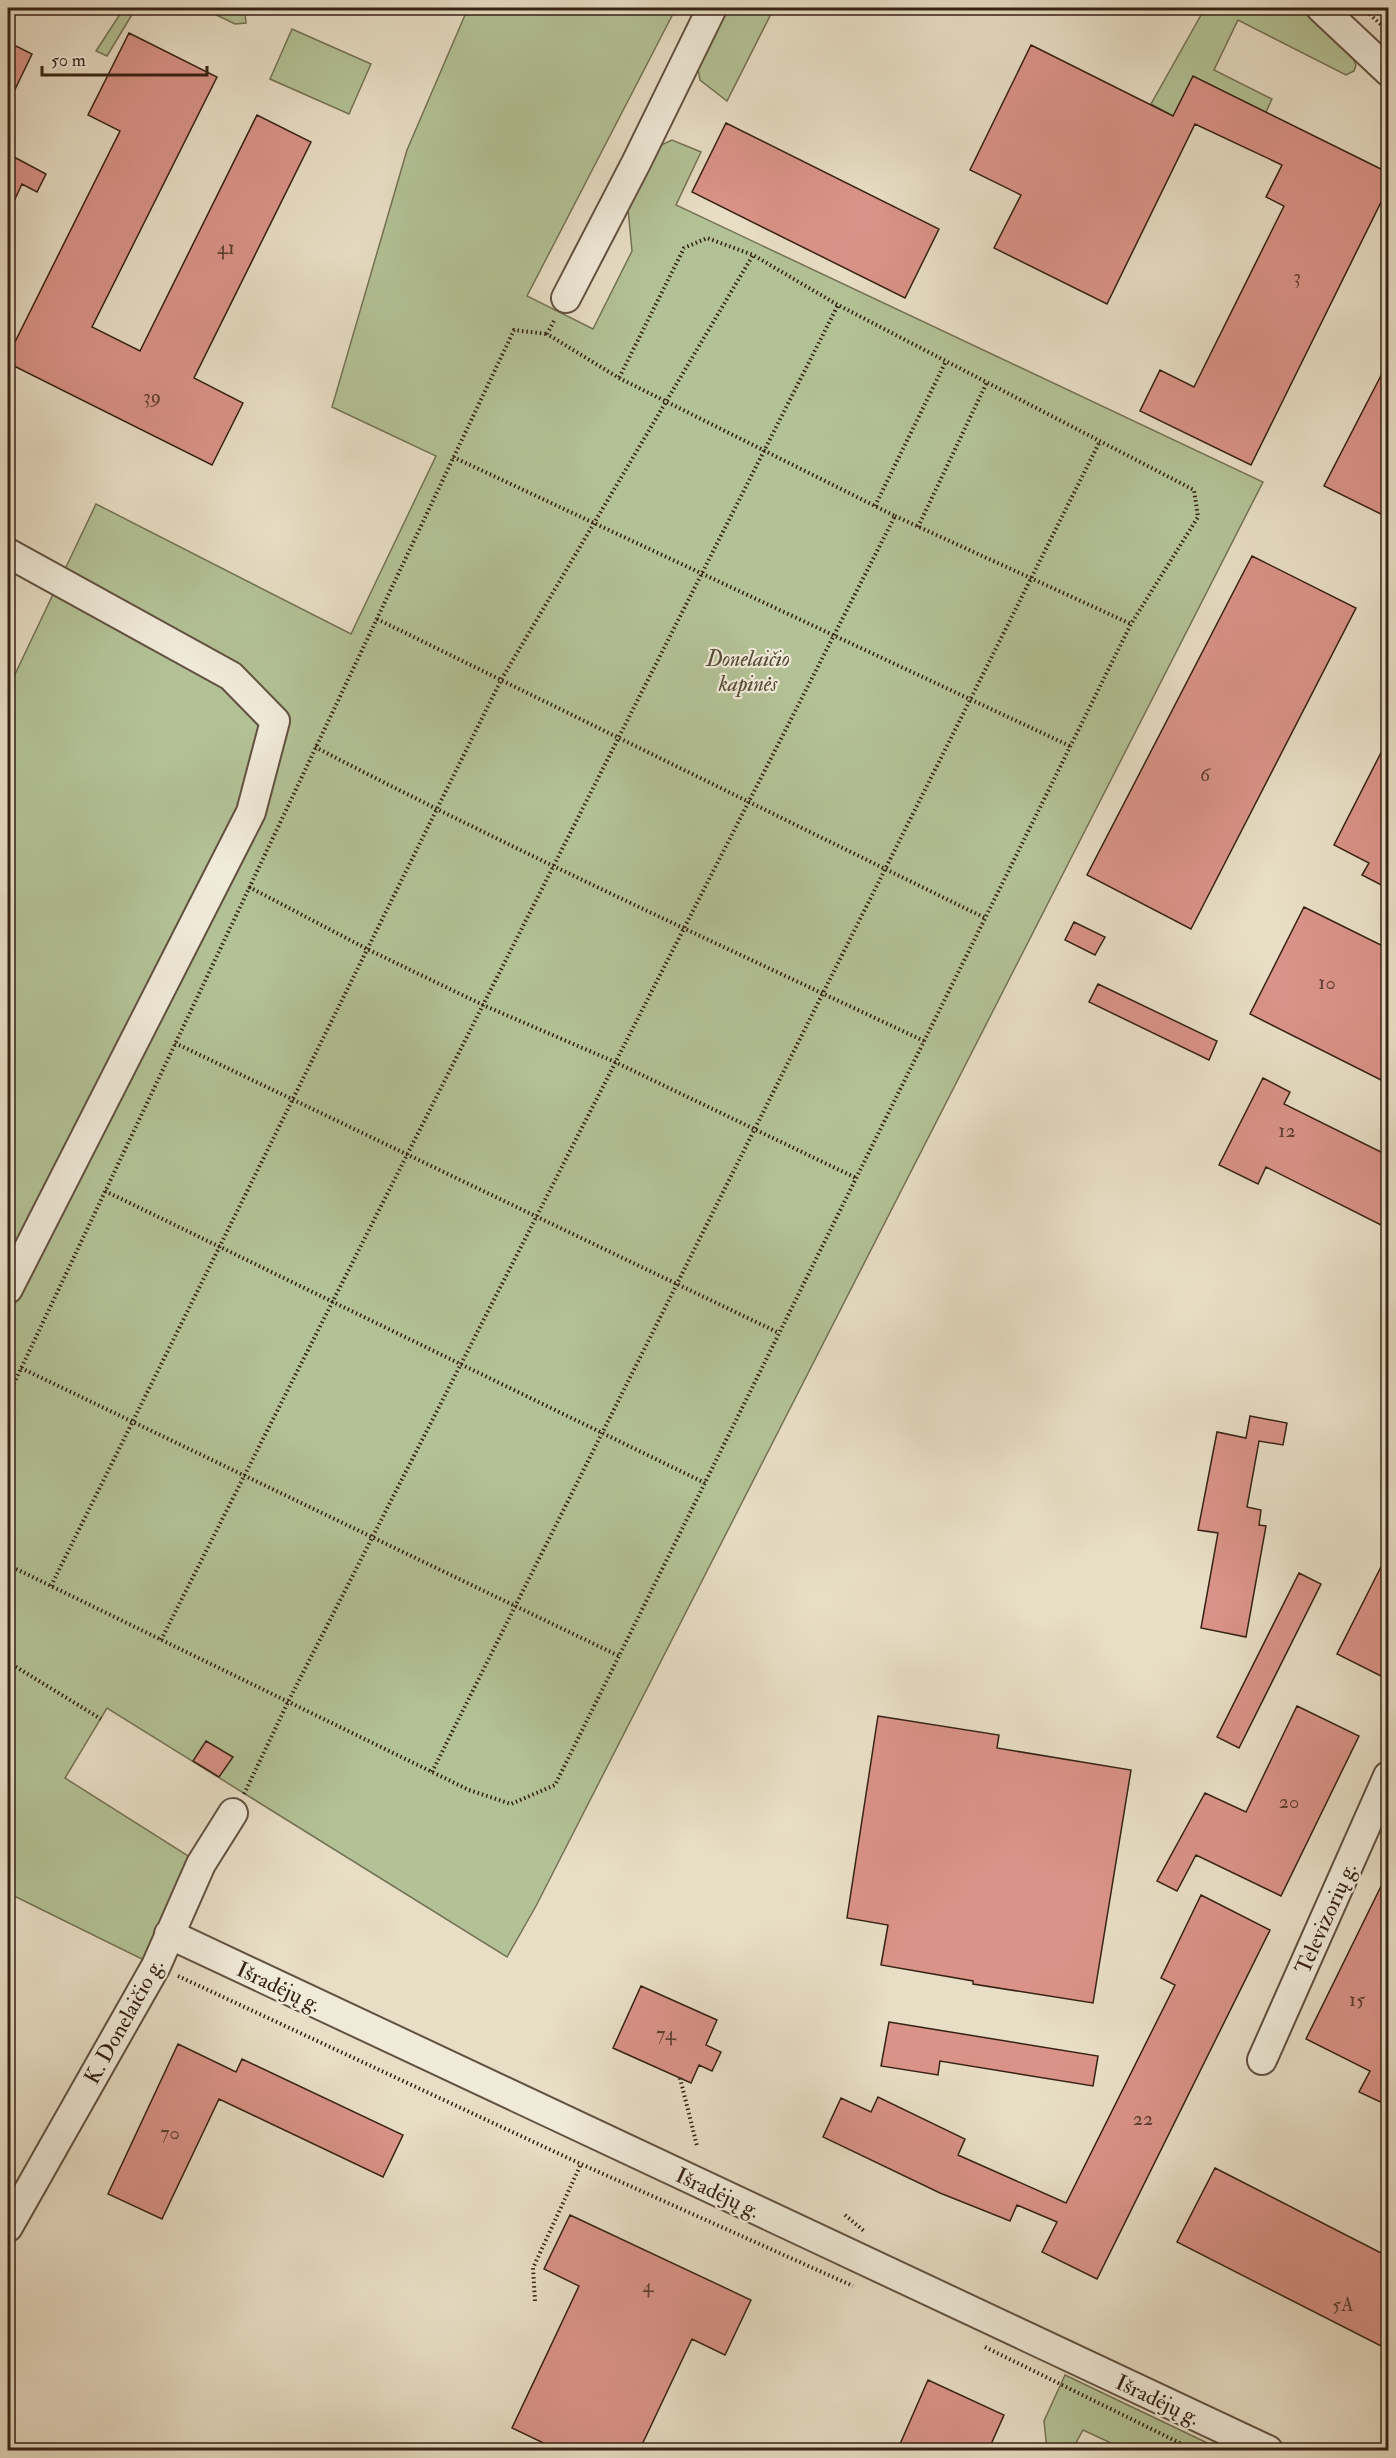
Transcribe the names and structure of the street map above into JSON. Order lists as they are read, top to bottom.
{
  "streets": {
    "street": ["Televizorių g.", "Išradėjų g.", "K. Donelaičio g."]
  },
  "crossings": [
    ["Išradėjų g.", "K. Donelaičio g."]
  ],
  "parks": ["Donelaičio kapinės"],
  "house_numbers": [
    "41",
    "3",
    "39",
    "6",
    "10",
    "12",
    "20",
    "15",
    "74",
    "22",
    "70",
    "4",
    "5A"
  ],
  "scale_bar": "50 m"
}
